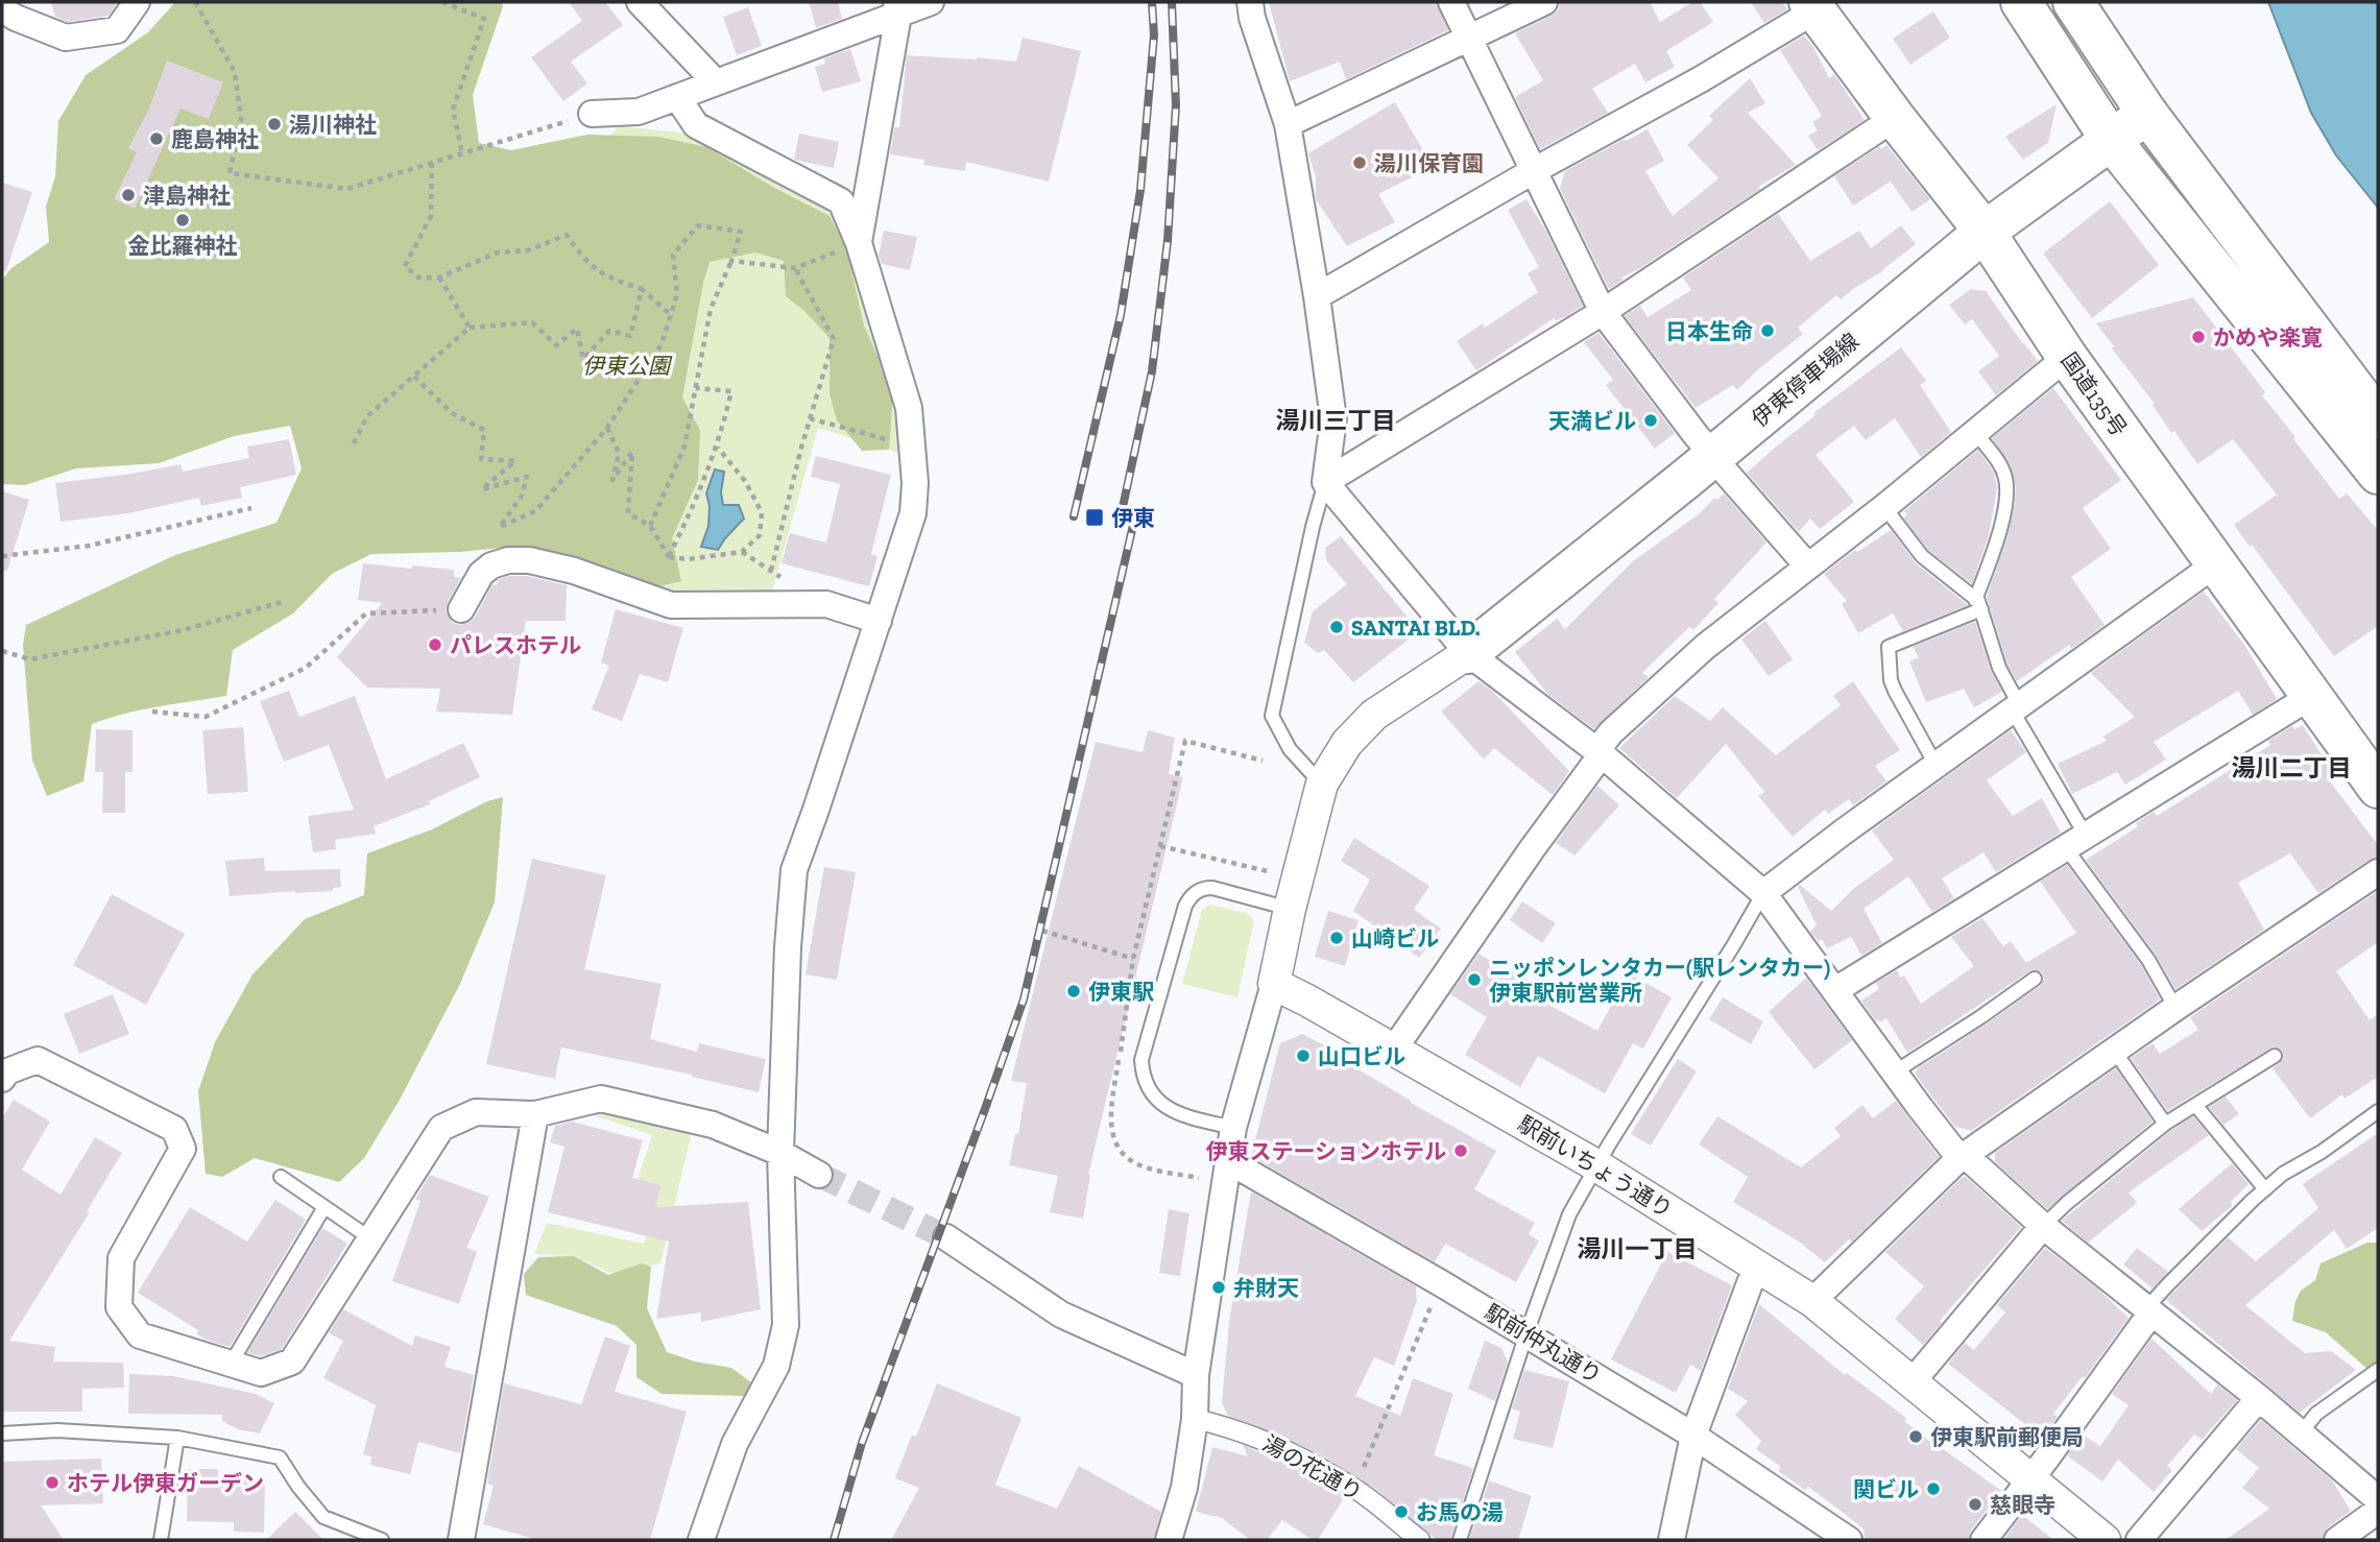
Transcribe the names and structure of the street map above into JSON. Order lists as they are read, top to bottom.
{
  "streets": {
    "main road": ["伊東停車場線", "国道135号"],
    "street": ["駅前いちょう通り", "駅前仲丸通り", "湯の花通り"]
  },
  "crossings": [
    ["伊東停車場線", "国道135号"]
  ],
  "districts": ["湯川三丁目", "湯川二丁目", "湯川一丁目"],
  "parks": ["伊東公園"],
  "places": {
    "other": [
      "湯川神社",
      "鹿島神社",
      "湯川保育園",
      "津島神社",
      "金比羅神社",
      "日本生命",
      "かめや楽寛",
      "天満ビル",
      "SANTAI BLD.",
      "パレスホテル",
      "山崎ビル",
      "ニッポンレンタカー(駅レンタカー) 伊東駅前営業所",
      "伊東駅",
      "山口ビル",
      "伊東ステーションホテル",
      "弁財天",
      "伊東駅前郵便局",
      "ホテル伊東ガーデン",
      "関ビル",
      "慈眼寺",
      "お馬の湯"
    ],
    "transit": ["伊東"]
  }
}
